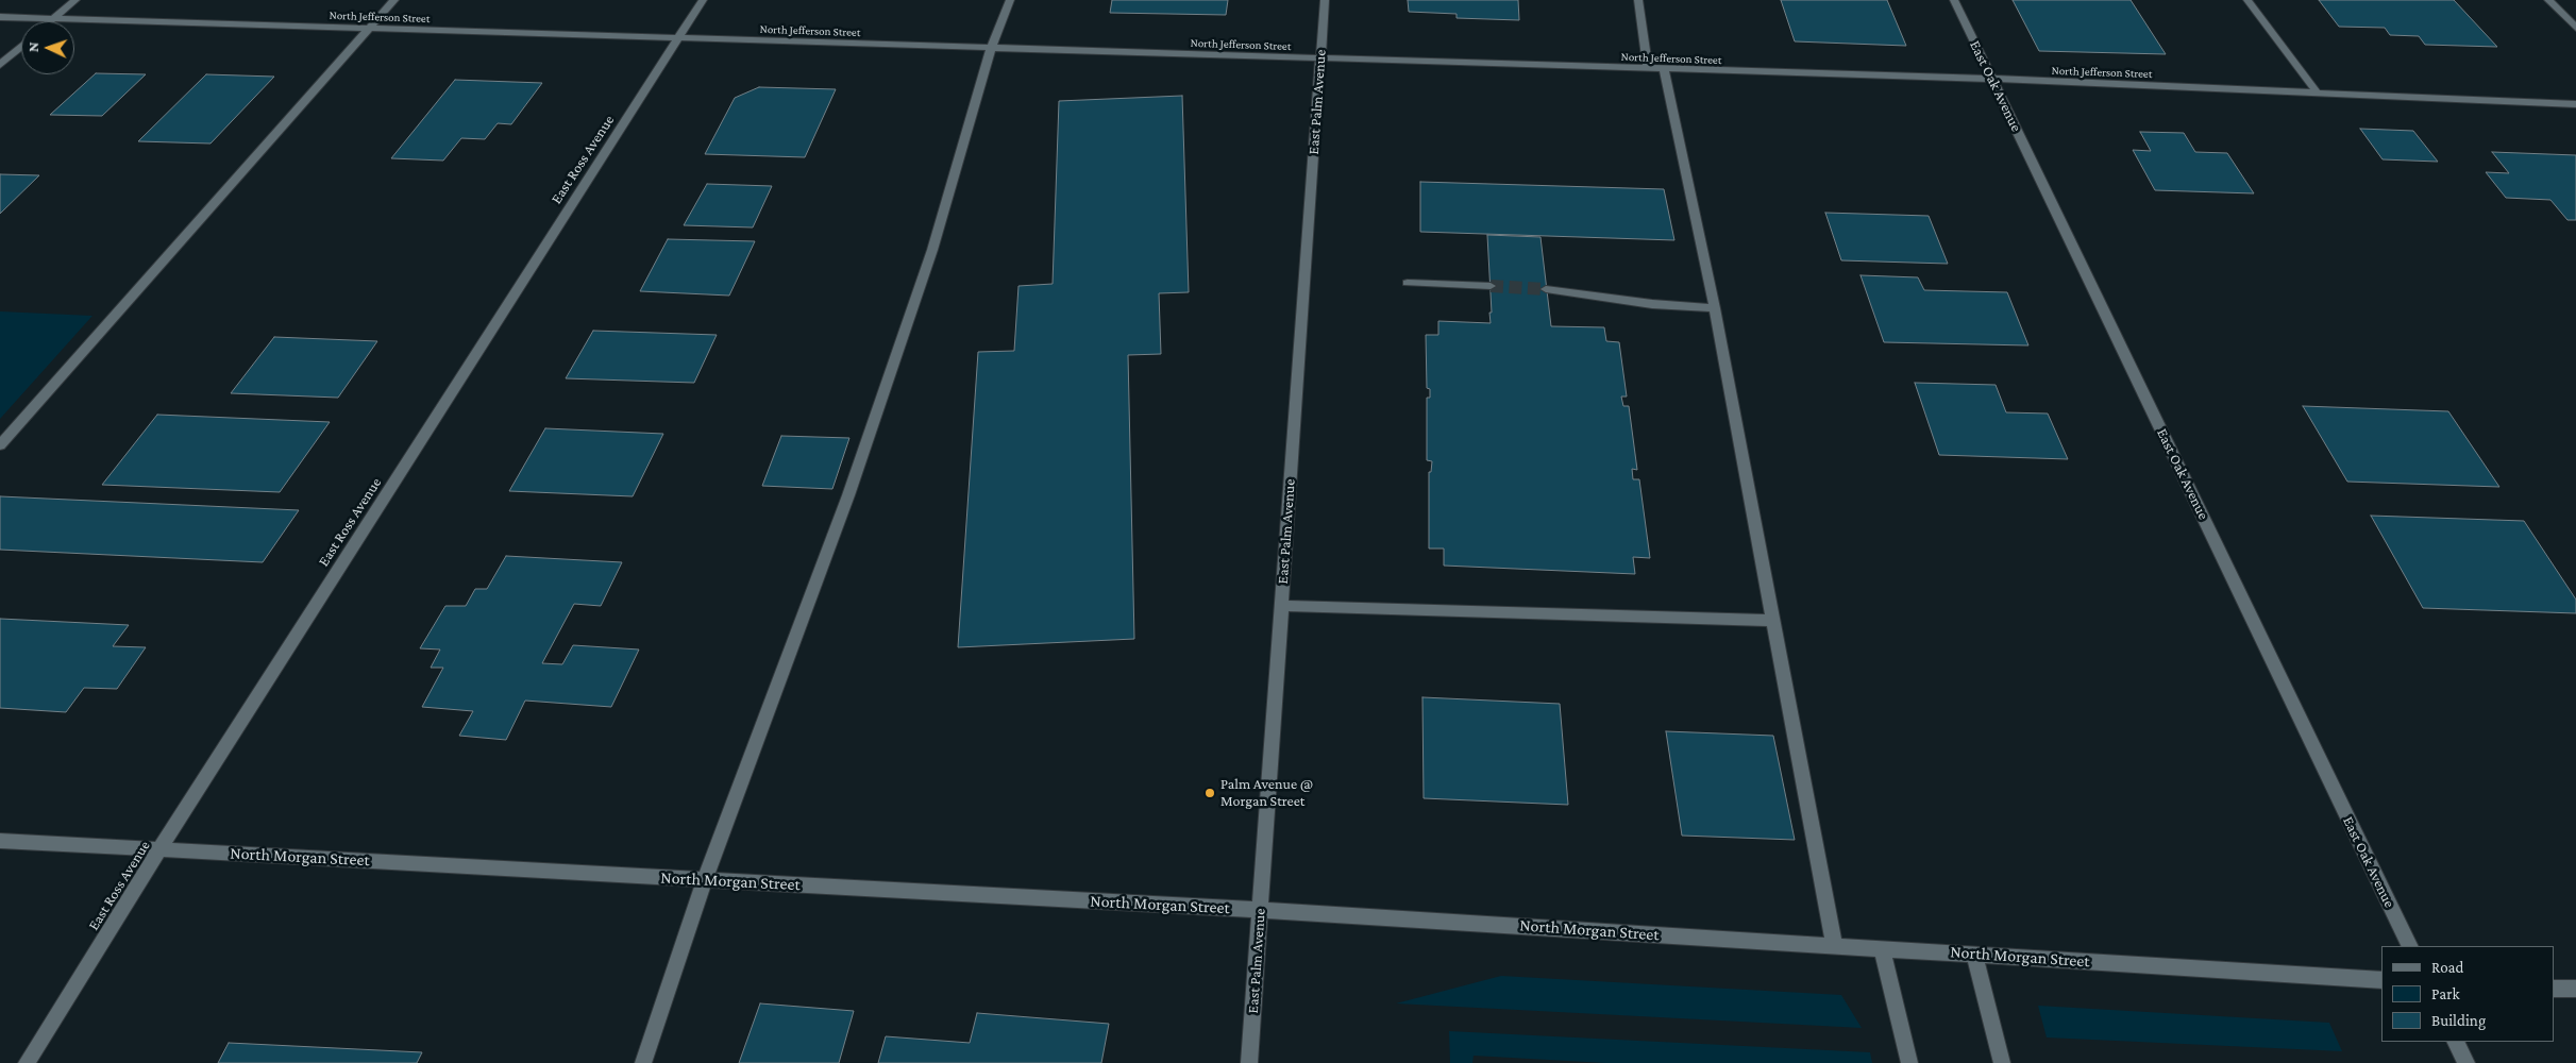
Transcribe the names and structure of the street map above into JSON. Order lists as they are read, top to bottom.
{
  "streets": {
    "street": [
      "North Jefferson Street",
      "East Oak Avenue",
      "East Palm Avenue",
      "East Ross Avenue",
      "North Morgan Street"
    ]
  },
  "crossings": [
    ["North Jefferson Street", "East Oak Avenue"],
    ["North Jefferson Street", "East Palm Avenue"],
    ["North Jefferson Street", "East Ross Avenue"],
    ["East Palm Avenue", "North Morgan Street"],
    ["East Ross Avenue", "North Morgan Street"]
  ],
  "places": ["Palm Avenue @ Morgan Street"],
  "legend": ["Road", "Park", "Building"],
  "north": "left"
}
